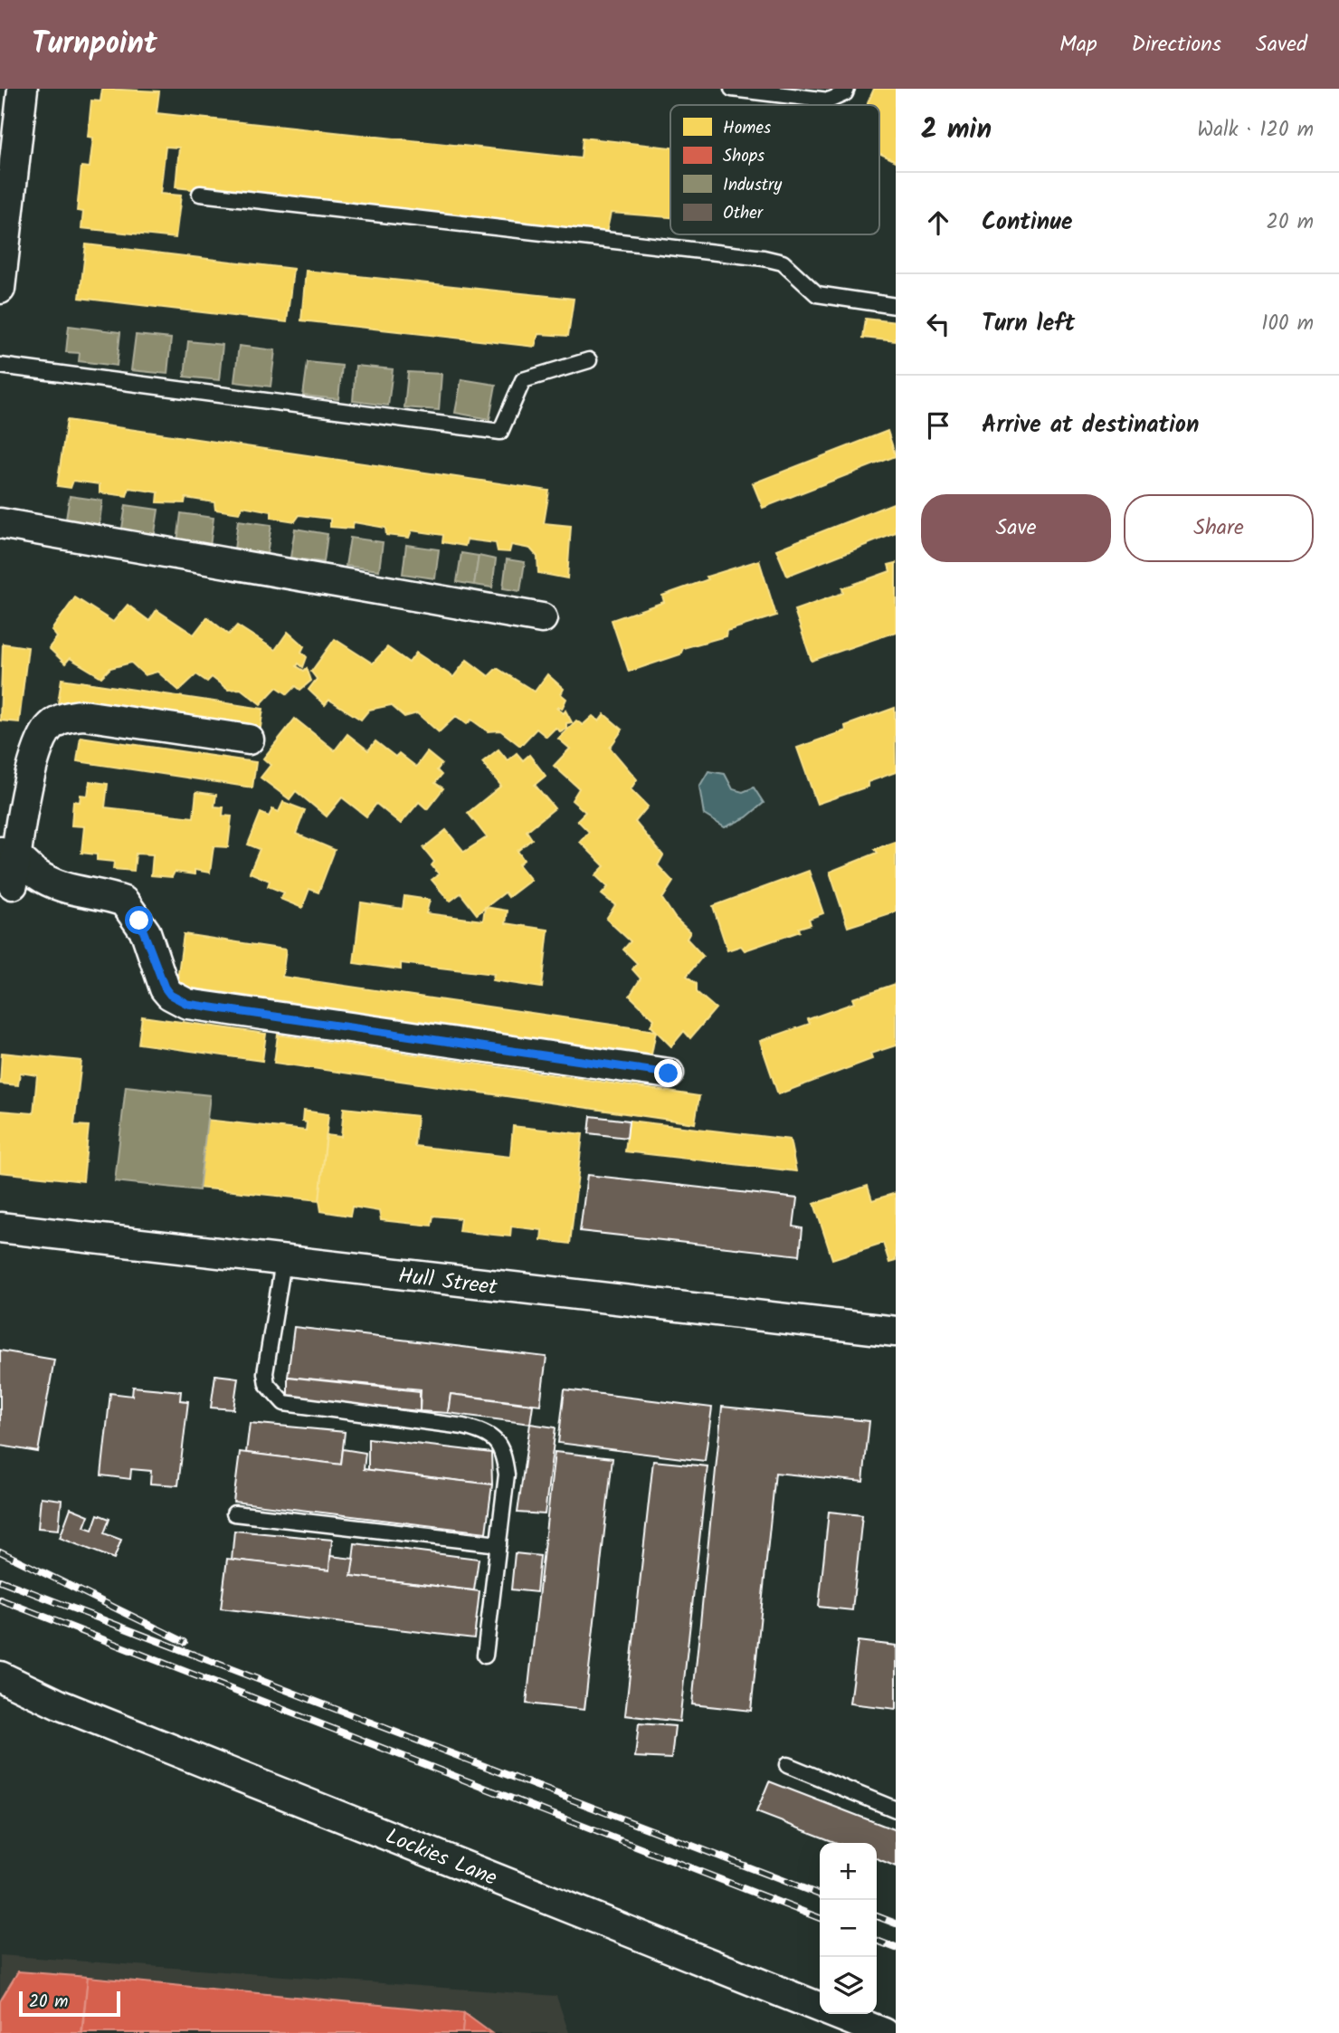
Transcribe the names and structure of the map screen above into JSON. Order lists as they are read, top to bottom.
{
  "streets": {
    "street": ["Hull Street", "Lockies Lane"]
  },
  "legend": [
    "Homes",
    "Shops",
    "Industry",
    "Other"
  ],
  "scale_bar": "20 m",
  "page": {
    "header": "Turnpoint",
    "nav": ["Map", "Directions", "Saved"],
    "heading": ["2 min", "Walk · 120 m"],
    "list": [
      ["Continue", "20 m"],
      ["Turn left", "100 m"],
      "Arrive at destination"
    ],
    "buttons": ["Save", "Share"],
    "map_buttons": ["+", "−"],
    "scale": "20 m"
  }
}
